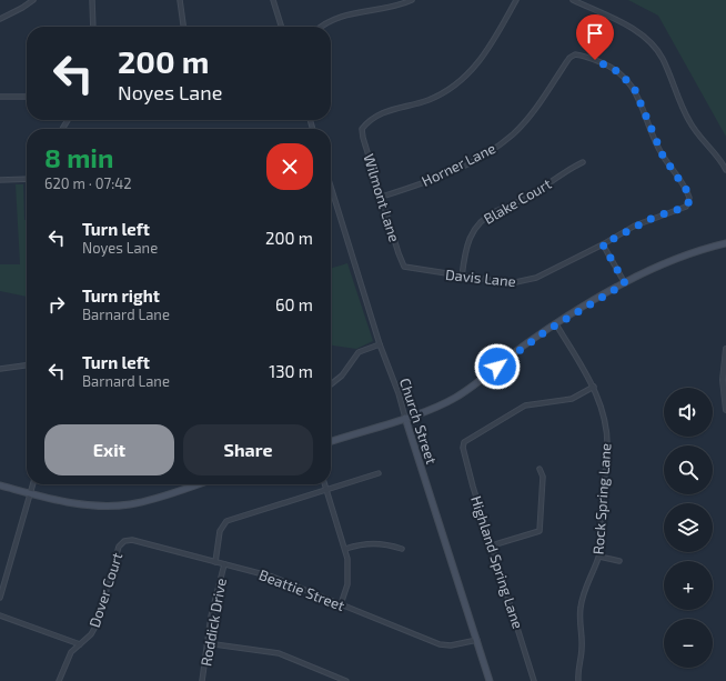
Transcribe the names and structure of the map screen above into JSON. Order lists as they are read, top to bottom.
{
  "streets": {
    "main road": ["Church Street"],
    "street": [
      "Horner Lane",
      "Wilmont Lane",
      "Blake Court",
      "Davis Lane",
      "Rock Spring Lane",
      "Highland Spring Lane",
      "Dover Court",
      "Beattie Street",
      "Roddick Drive"
    ]
  },
  "crossings": [
    ["Horner Lane", "Wilmont Lane"],
    ["Horner Lane", "Davis Lane"],
    ["Wilmont Lane", "Davis Lane"],
    ["Blake Court", "Davis Lane"],
    ["Church Street", "Beattie Street"],
    ["Rock Spring Lane", "Highland Spring Lane"],
    ["Dover Court", "Beattie Street"],
    ["Beattie Street", "Roddick Drive"]
  ],
  "page": {
    "turn": ["200 m", "Noyes Lane"],
    "heading": ["8 min", "620 m · 07:42"],
    "list": [
      {
        "name": "Turn left",
        "note": "Noyes Lane",
        "value": "200 m"
      },
      {
        "name": "Turn right",
        "note": "Barnard Lane",
        "value": "60 m"
      },
      {
        "name": "Turn left",
        "note": "Barnard Lane",
        "value": "130 m"
      }
    ],
    "map_buttons": ["+", "−"],
    "buttons": ["Exit", "Share"]
  }
}
